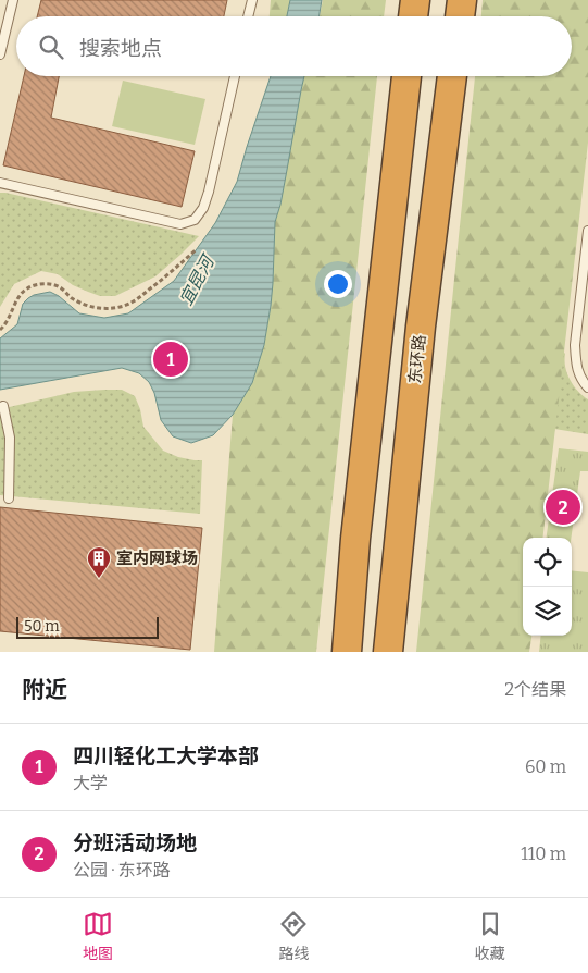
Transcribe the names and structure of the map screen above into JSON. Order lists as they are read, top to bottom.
{
  "streets": {
    "highway": ["东环路"]
  },
  "water": ["宜昆河"],
  "places": {
    "building": ["室内网球场"]
  },
  "scale_bar": "50 m",
  "page": {
    "search": "搜索地点",
    "pins": ["1", "2"],
    "scale": "50 m",
    "heading": ["附近", "2个结果"],
    "list": [
      {
        "mark": "1",
        "name": "四川轻化工大学本部",
        "note": "大学",
        "value": "60 m"
      },
      {
        "mark": "2",
        "name": "分班活动场地",
        "note": "公园 · 东环路",
        "value": "110 m"
      }
    ],
    "nav": ["地图", "路线", "收藏"]
  }
}
